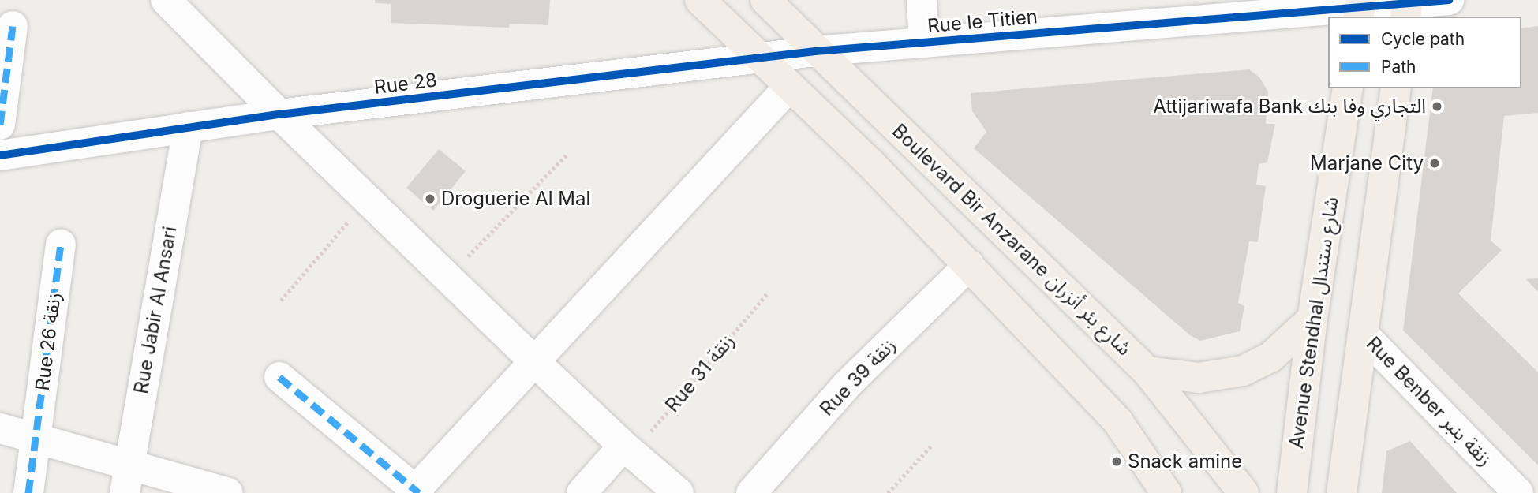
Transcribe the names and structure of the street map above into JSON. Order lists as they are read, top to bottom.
{
  "streets": {
    "main road": ["Boulevard Bir Anzarane شارع بئر أنزران", "Avenue Stendhal شارع ستندال"],
    "street": [
      "Rue le Titien",
      "Rue 28",
      "Rue Jabir Al Ansari",
      "Rue 26 زنقة",
      "Rue 39 زنقة",
      "Rue Benber زنقة بنبر"
    ],
    "path": ["Rue 31 زنقة"]
  },
  "crossings": [
    ["Rue le Titien", "Rue 28"],
    ["Rue le Titien", "Boulevard Bir Anzarane شارع بئر أنزران"],
    ["Rue 28", "Boulevard Bir Anzarane شارع بئر أنزران"],
    ["Rue 28", "Rue Jabir Al Ansari"]
  ],
  "places": [
    "Attijariwafa Bank التجاري وفا بنك",
    "Marjane City",
    "Droguerie Al Mal",
    "Snack amine"
  ],
  "legend": ["Cycle path", "Path"]
}
